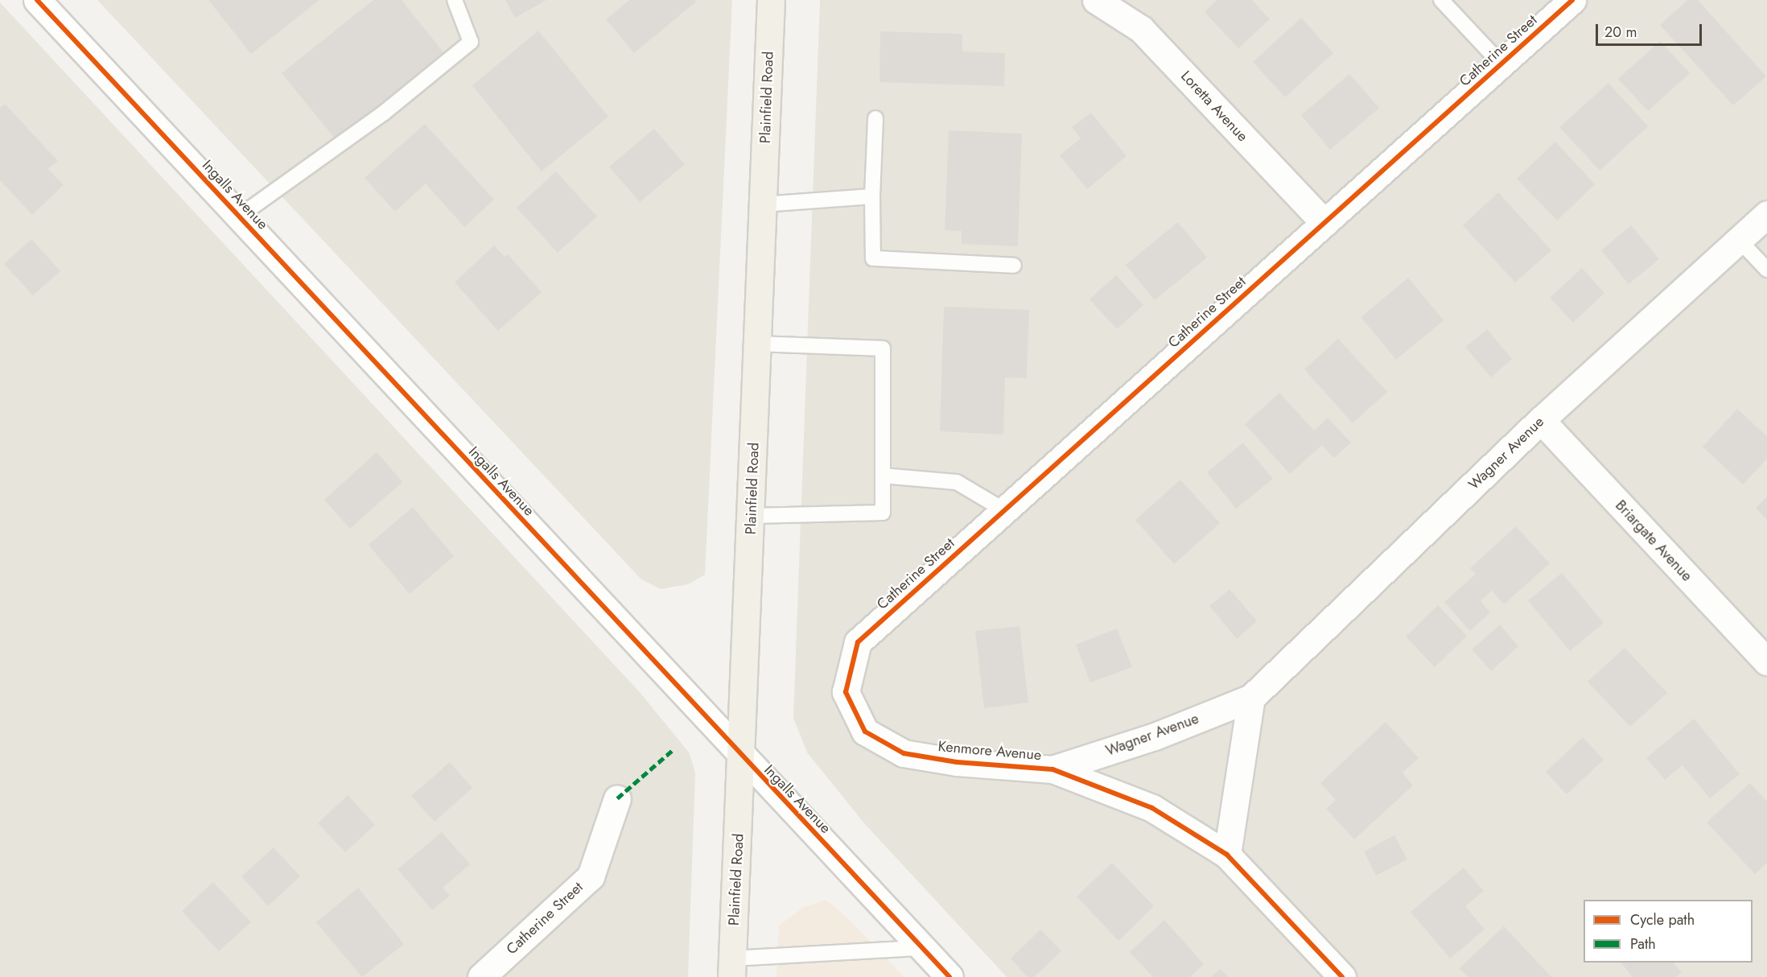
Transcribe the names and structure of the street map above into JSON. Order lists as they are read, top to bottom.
{
  "streets": {
    "main road": ["Plainfield Road"],
    "street": [
      "Catherine Street",
      "Loretta Avenue",
      "Ingalls Avenue",
      "Wagner Avenue",
      "Briargate Avenue",
      "Kenmore Avenue"
    ]
  },
  "crossings": [
    ["Catherine Street", "Loretta Avenue"],
    ["Catherine Street", "Kenmore Avenue"],
    ["Plainfield Road", "Ingalls Avenue"],
    ["Wagner Avenue", "Briargate Avenue"],
    ["Wagner Avenue", "Kenmore Avenue"]
  ],
  "legend": ["Cycle path", "Path"],
  "scale_bar": "20 m"
}
